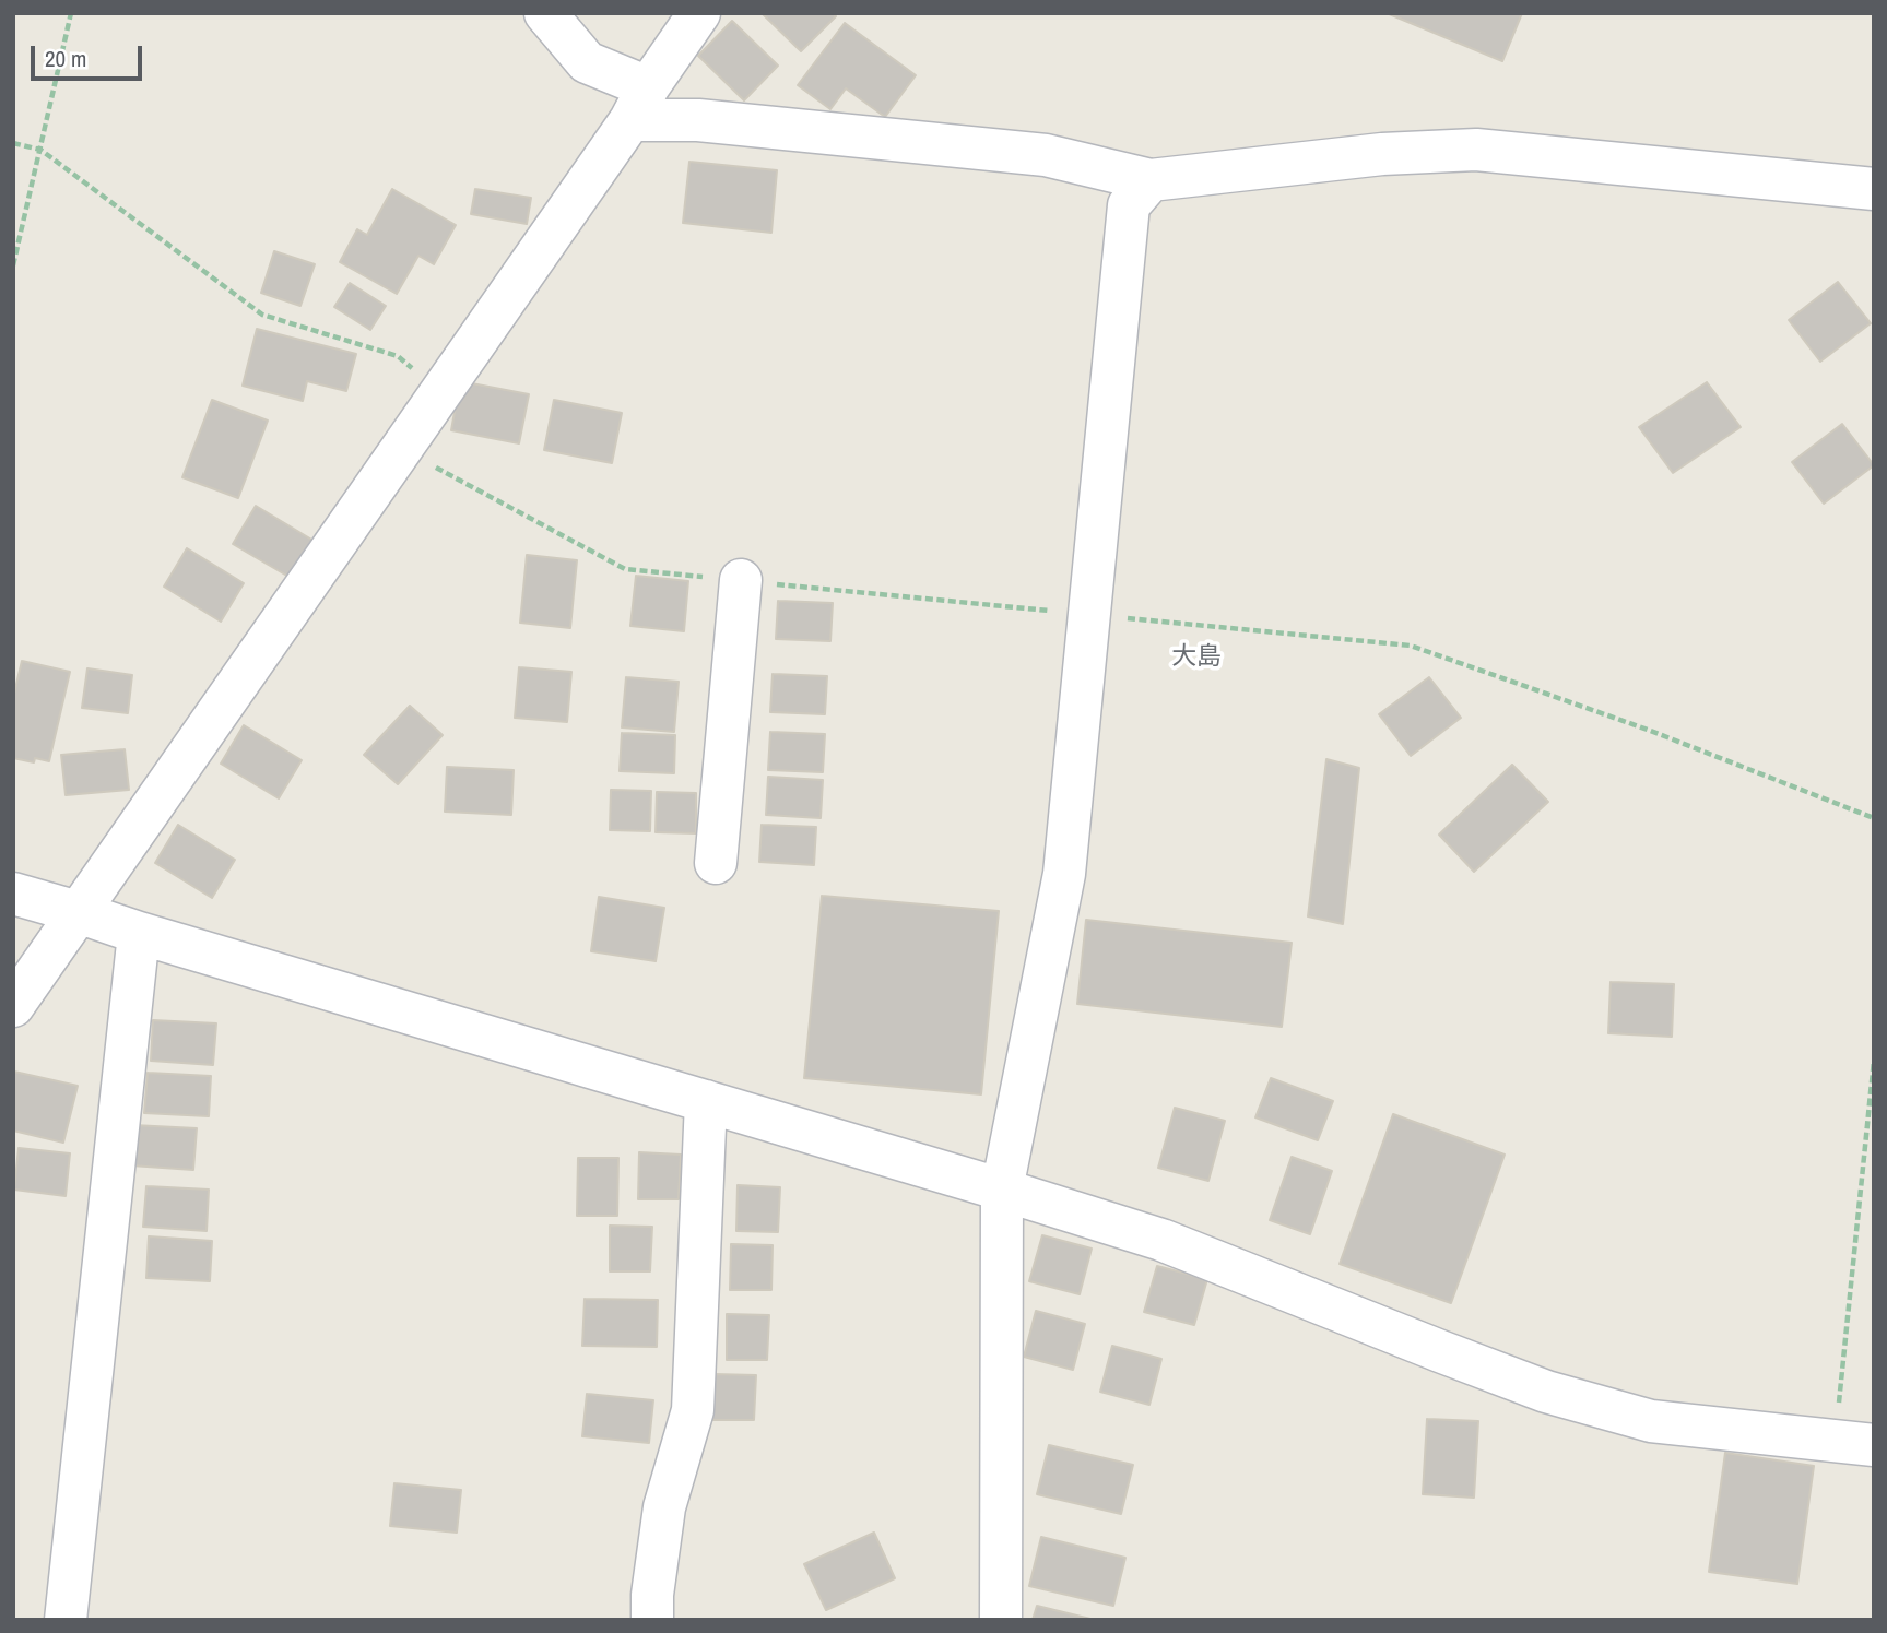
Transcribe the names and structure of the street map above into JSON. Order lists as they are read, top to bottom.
{
  "districts": ["大島"],
  "scale_bar": "20 m"
}
